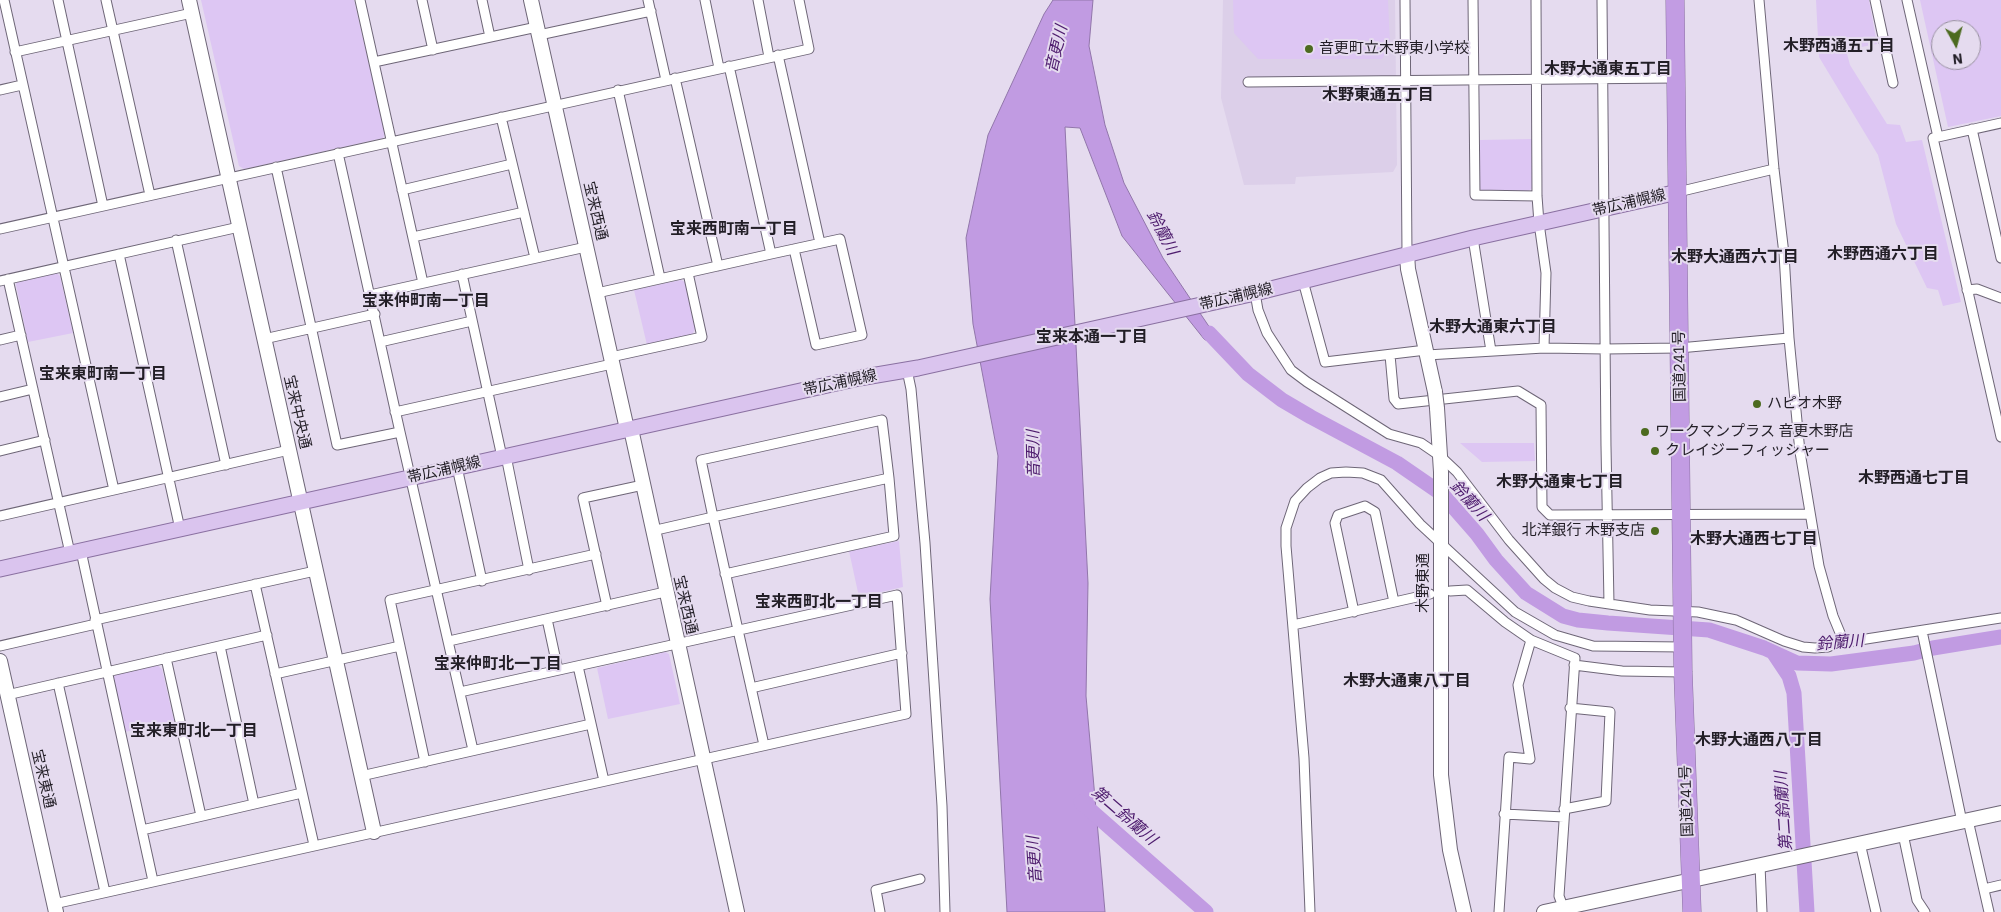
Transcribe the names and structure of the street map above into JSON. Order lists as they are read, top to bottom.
{
  "streets": {
    "highway": ["国道241号"],
    "main road": ["帯広浦幌線"],
    "street": [
      "宝来西通",
      "宝来中央通",
      "木野東通",
      "宝来東通"
    ]
  },
  "crossings": [
    ["帯広浦幌線", "宝来西通"],
    ["帯広浦幌線", "国道241号"],
    ["帯広浦幌線", "宝来中央通"],
    ["帯広浦幌線", "木野東通"]
  ],
  "districts": [
    "木野西通五丁目",
    "木野大通東五丁目",
    "木野東通五丁目",
    "宝来西町南一丁目",
    "木野西通六丁目",
    "木野大通西六丁目",
    "宝来仲町南一丁目",
    "木野大通東六丁目",
    "宝来本通一丁目",
    "宝来東町南一丁目",
    "木野西通七丁目",
    "木野大通東七丁目",
    "木野大通西七丁目",
    "宝来西町北一丁目",
    "宝来仲町北一丁目",
    "木野大通東八丁目",
    "宝来東町北一丁目",
    "木野大通西八丁目"
  ],
  "water": ["音更川", "鈴蘭川", "第二鈴蘭川"],
  "places": [
    "音更町立木野東小学校",
    "ハピオ木野",
    "ワークマンプラス 音更木野店",
    "クレイジーフィッシャー",
    "北洋銀行 木野支店"
  ],
  "north": "bottom"
}
